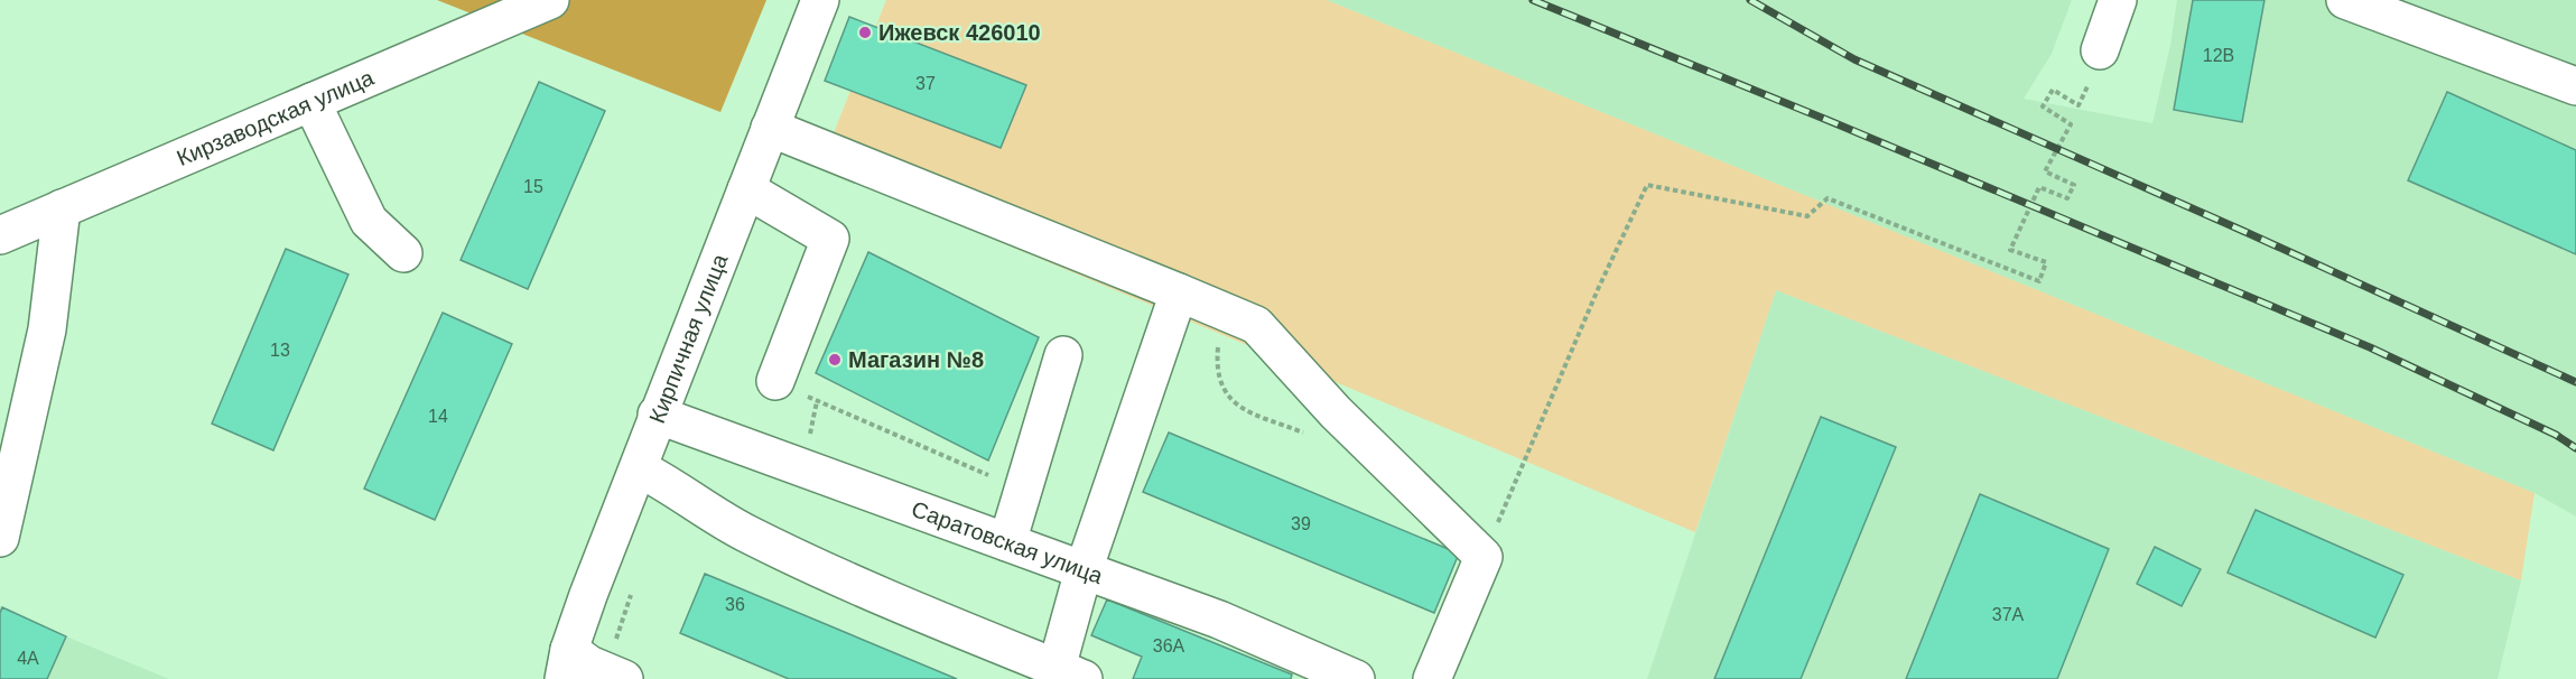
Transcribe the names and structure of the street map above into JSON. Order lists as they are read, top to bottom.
{
  "streets": {
    "street": ["Кирзаводская улица", "Кирпичная улица", "Саратовская улица"]
  },
  "crossings": [
    ["Кирпичная улица", "Саратовская улица"]
  ],
  "places": ["Ижевск 426010", "Магазин №8"],
  "house_numbers": [
    "12В",
    "37",
    "15",
    "13",
    "14",
    "39",
    "36",
    "37А",
    "36А",
    "4А"
  ]
}
